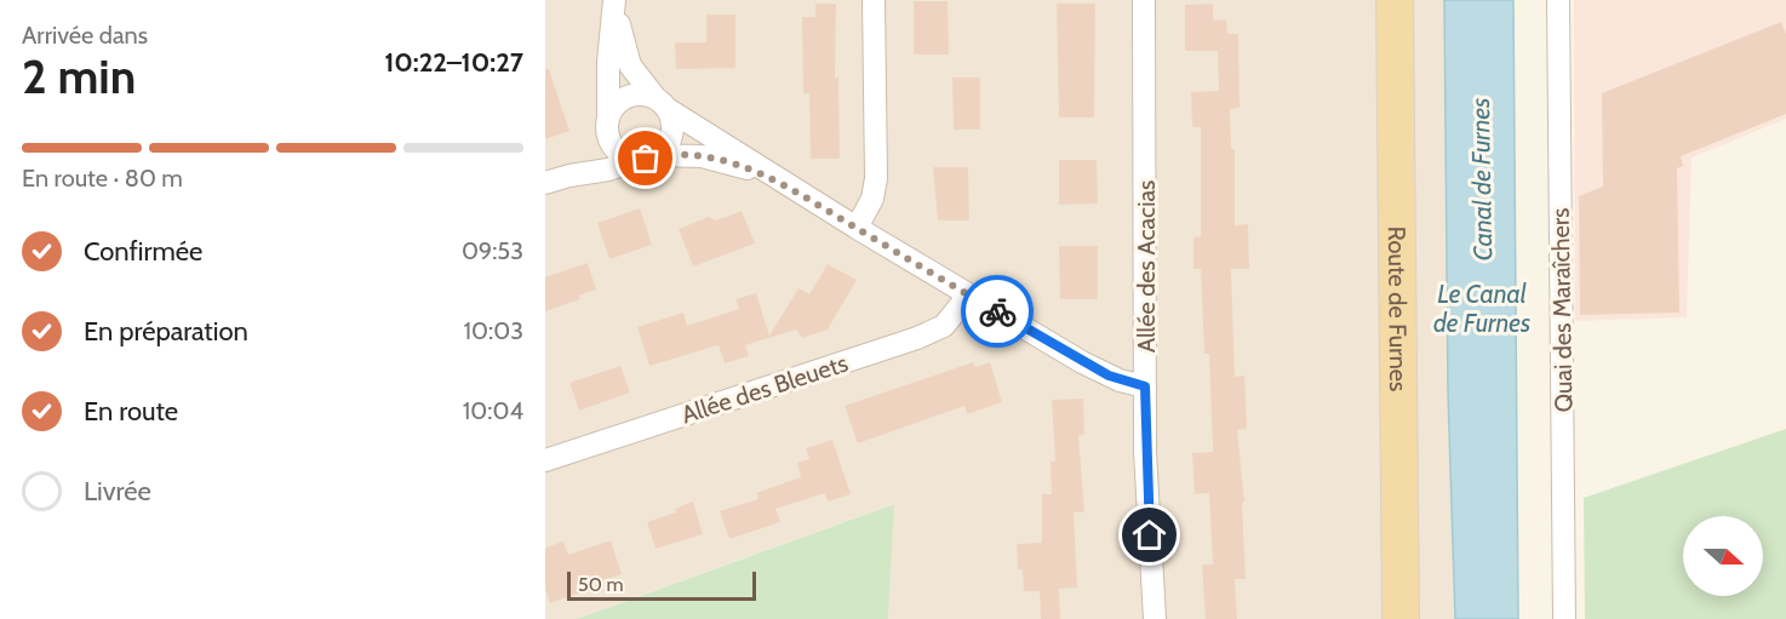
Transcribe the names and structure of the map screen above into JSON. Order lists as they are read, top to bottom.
{
  "streets": {
    "main road": ["Route de Furnes"],
    "street": ["Allée des Acacias", "Quai des Maraîchers", "Allée des Bleuets"]
  },
  "water": ["Canal de Furnes", "Le Canal de Furnes"],
  "scale_bar": "50 m",
  "north": "right",
  "page": {
    "heading": ["2 min", "Arrivée dans", "10:22–10:27"],
    "bar": "En route · 80 m",
    "list": [
      ["Confirmée", "09:53"],
      ["En préparation", "10:03"],
      ["En route", "10:04"],
      "Livrée"
    ],
    "scale": "50 m"
  }
}
